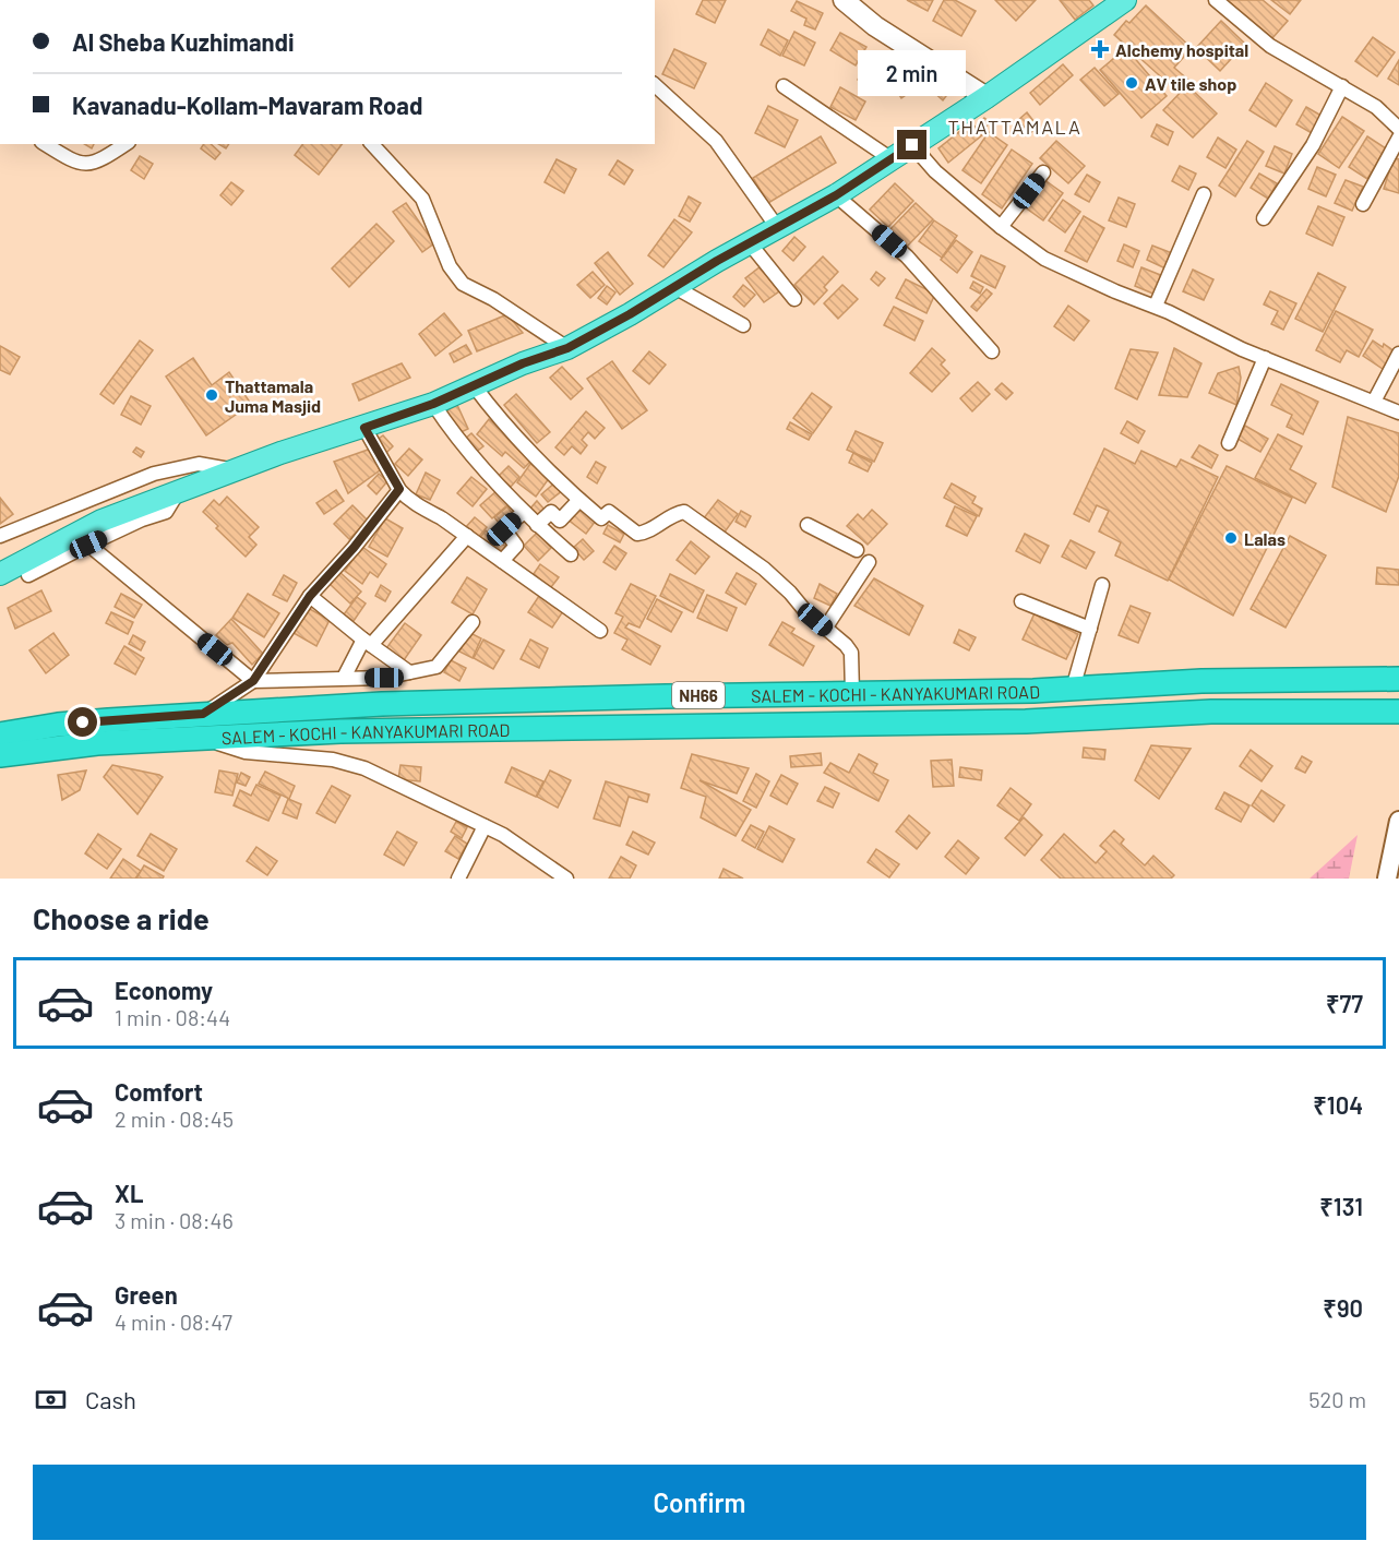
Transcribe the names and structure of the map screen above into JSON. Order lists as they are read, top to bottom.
{
  "streets": {
    "highway": ["SALEM - KOCHI - KANYAKUMARI ROAD", "NH66"]
  },
  "districts": ["THATTAMALA"],
  "places": {
    "health": ["Alchemy hospital"],
    "other": ["AV tile shop", "Thattamala Juma Masjid", "Lalas"]
  },
  "page": {
    "banner": ["Al Sheba Kuzhimandi", "Kavanadu-Kollam-Mavaram Road"],
    "bubble": "2 min",
    "heading": "Choose a ride",
    "list": [
      {
        "name": "Economy",
        "note": "1 min · 08:44",
        "value": "₹77"
      },
      {
        "name": "Comfort",
        "note": "2 min · 08:45",
        "value": "₹104"
      },
      {
        "name": "XL",
        "note": "3 min · 08:46",
        "value": "₹131"
      },
      {
        "name": "Green",
        "note": "4 min · 08:47",
        "value": "₹90"
      }
    ],
    "pay": ["Cash", "520 m"],
    "buttons": "Confirm"
  }
}
